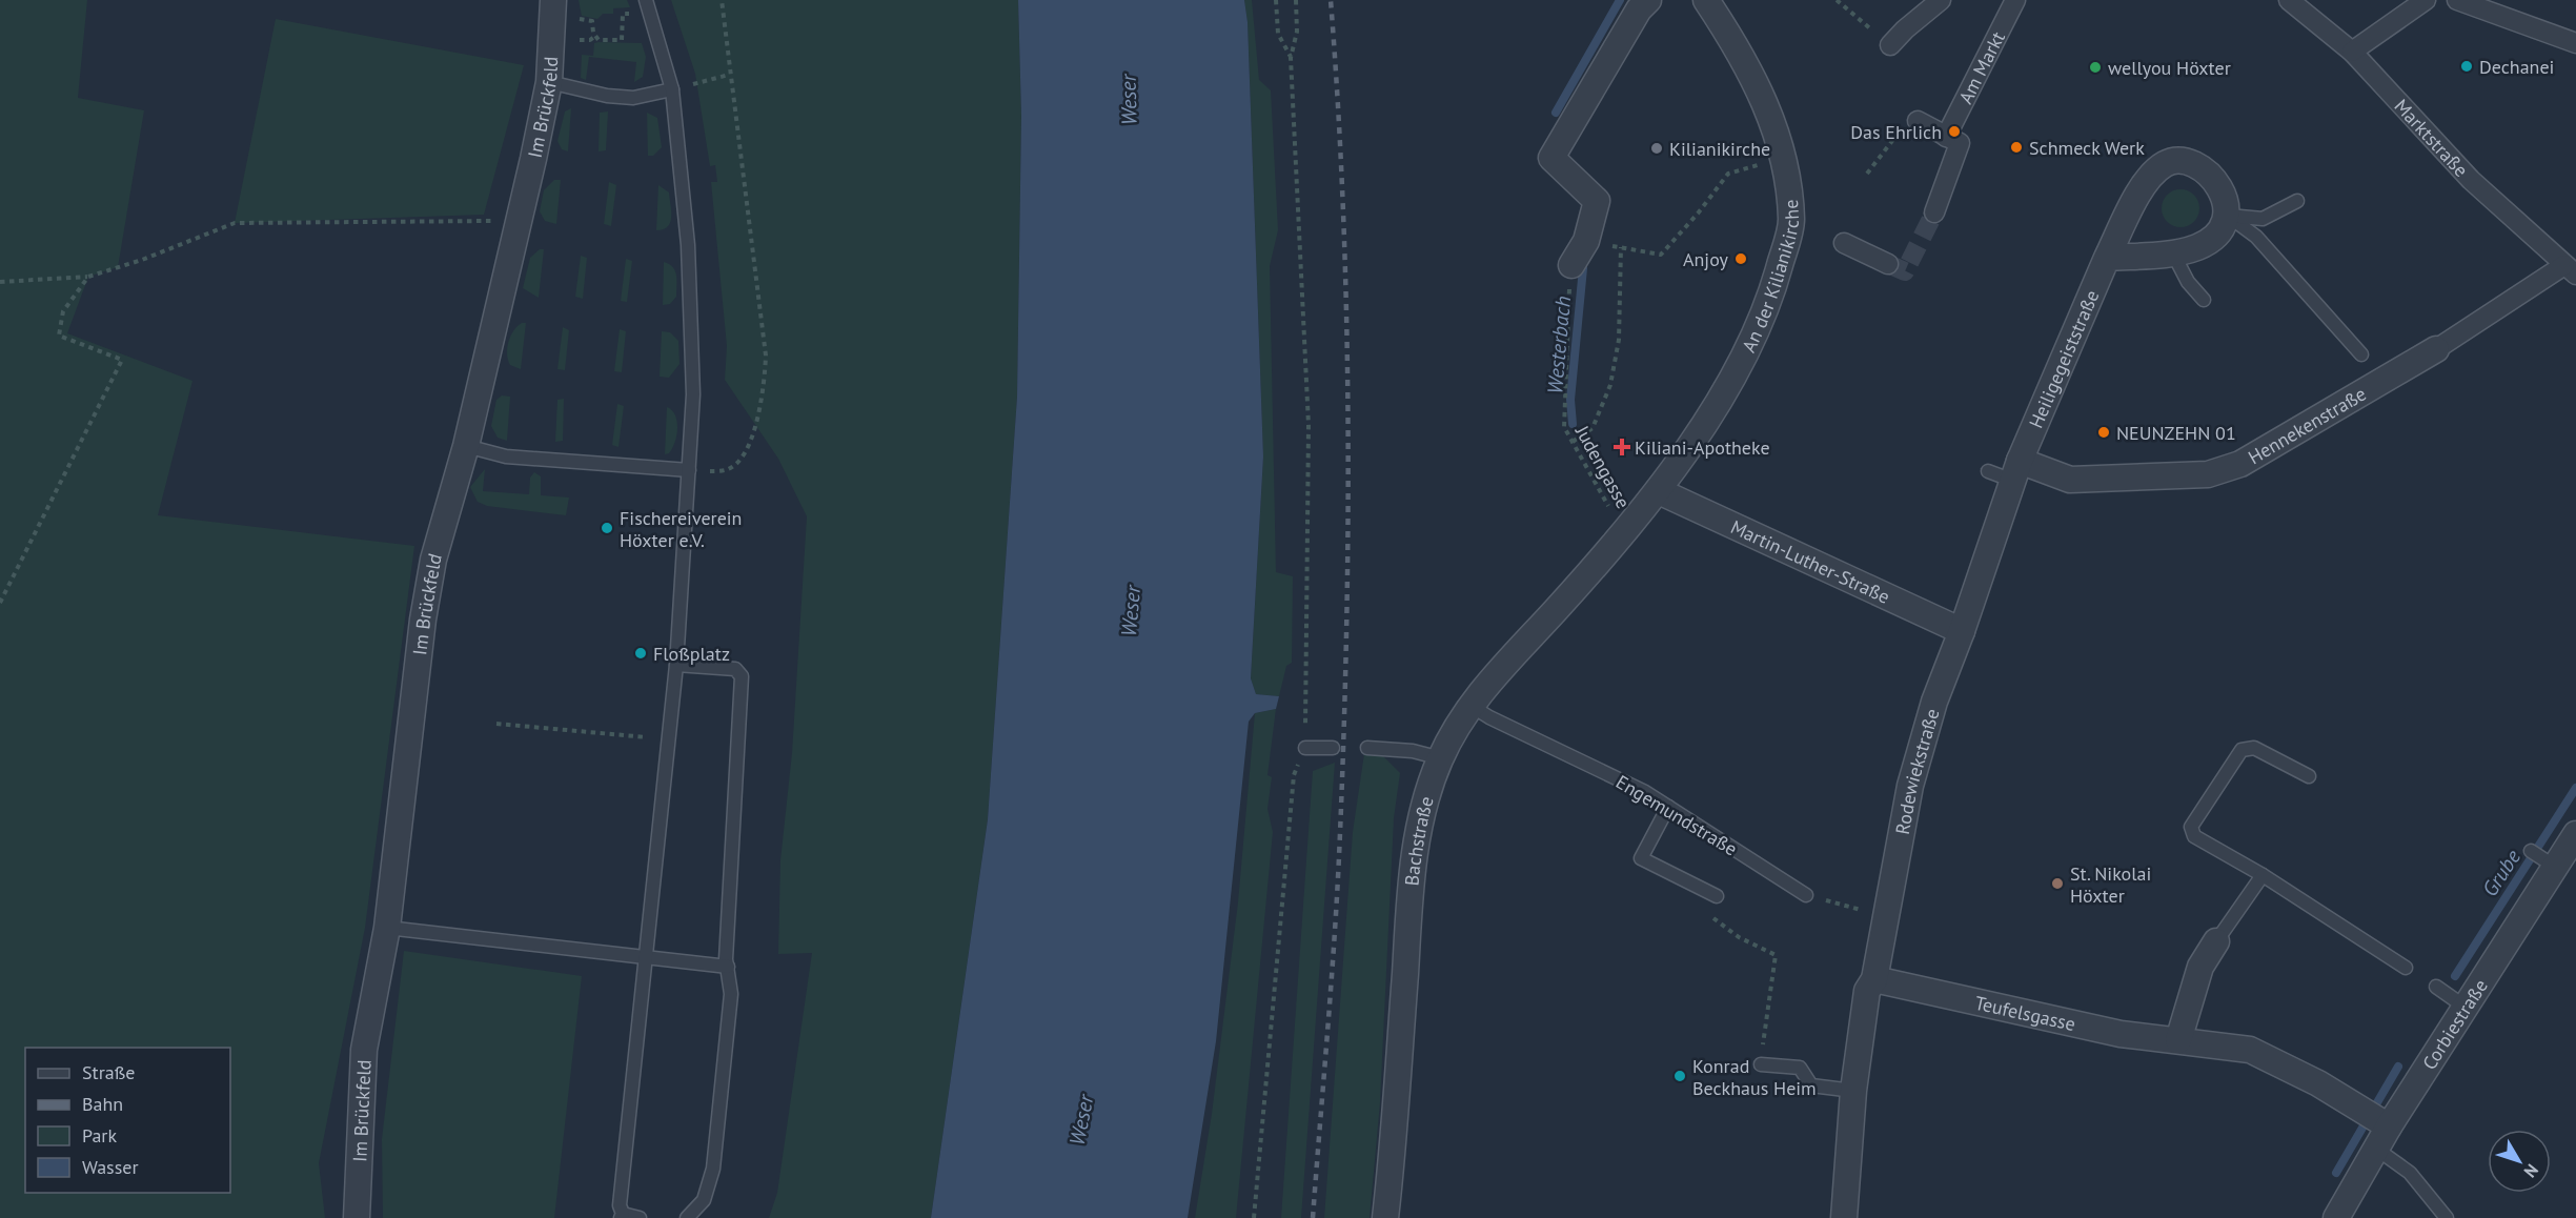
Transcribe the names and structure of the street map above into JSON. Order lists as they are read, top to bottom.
{
  "streets": {
    "street": [
      "Am Markt",
      "Im Brückfeld",
      "Marktstraße",
      "An der Kilianikirche",
      "Heiligegeiststraße",
      "Hennekenstraße",
      "Martin-Luther-Straße",
      "Rodewiekstraße",
      "Bachstraße",
      "Teufelsgasse",
      "Corbiestraße"
    ],
    "lane": ["Engemundstraße"],
    "path": ["Judengasse"]
  },
  "crossings": [
    ["Marktstraße", "Hennekenstraße"],
    ["An der Kilianikirche", "Judengasse"],
    ["An der Kilianikirche", "Martin-Luther-Straße"],
    ["An der Kilianikirche", "Bachstraße"],
    ["Heiligegeiststraße", "Hennekenstraße"],
    ["Heiligegeiststraße", "Rodewiekstraße"],
    ["Hennekenstraße", "Rodewiekstraße"],
    ["Judengasse", "Bachstraße"],
    ["Martin-Luther-Straße", "Rodewiekstraße"],
    ["Rodewiekstraße", "Teufelsgasse"],
    ["Engemundstraße", "Bachstraße"],
    ["Teufelsgasse", "Corbiestraße"]
  ],
  "water": ["Weser", "Westerbach", "Grube"],
  "places": {
    "other": [
      "Dechanei",
      "wellyou Höxter",
      "Das Ehrlich",
      "Schmeck Werk",
      "Kilianikirche",
      "Anjoy",
      "NEUNZEHN 01",
      "Fischereiverein Höxter e.V.",
      "Floßplatz",
      "St. Nikolai Höxter",
      "Konrad Beckhaus Heim"
    ],
    "health": ["Kiliani-Apotheke"]
  },
  "legend": [
    "Straße",
    "Bahn",
    "Park",
    "Wasser"
  ],
  "north": "bottom right"
}
